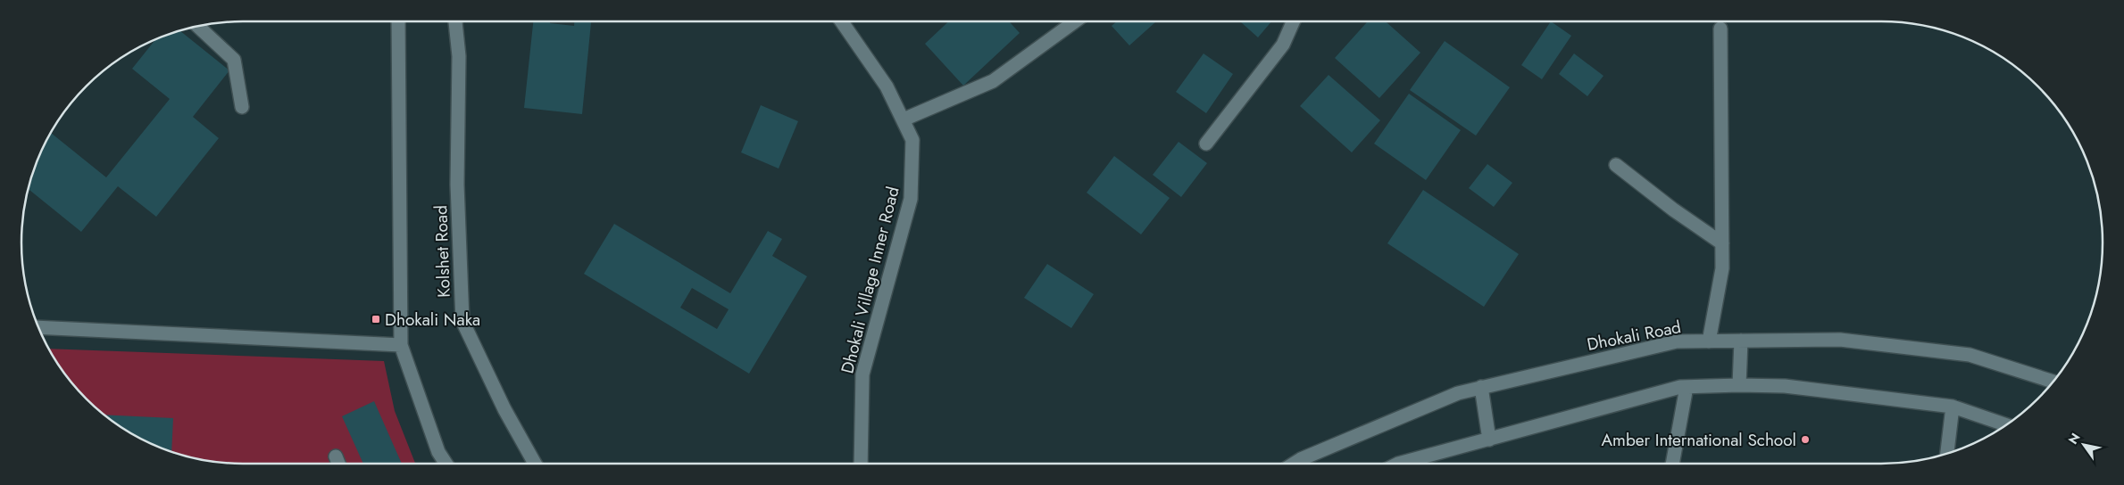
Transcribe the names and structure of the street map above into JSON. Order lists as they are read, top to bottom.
{
  "streets": {
    "street": ["Kolshet Road", "Dhokali Village Inner Road", "Dhokali Road"]
  },
  "places": {
    "transit": ["Dhokali Naka"],
    "other": ["Amber International School"]
  },
  "north": "top left"
}
